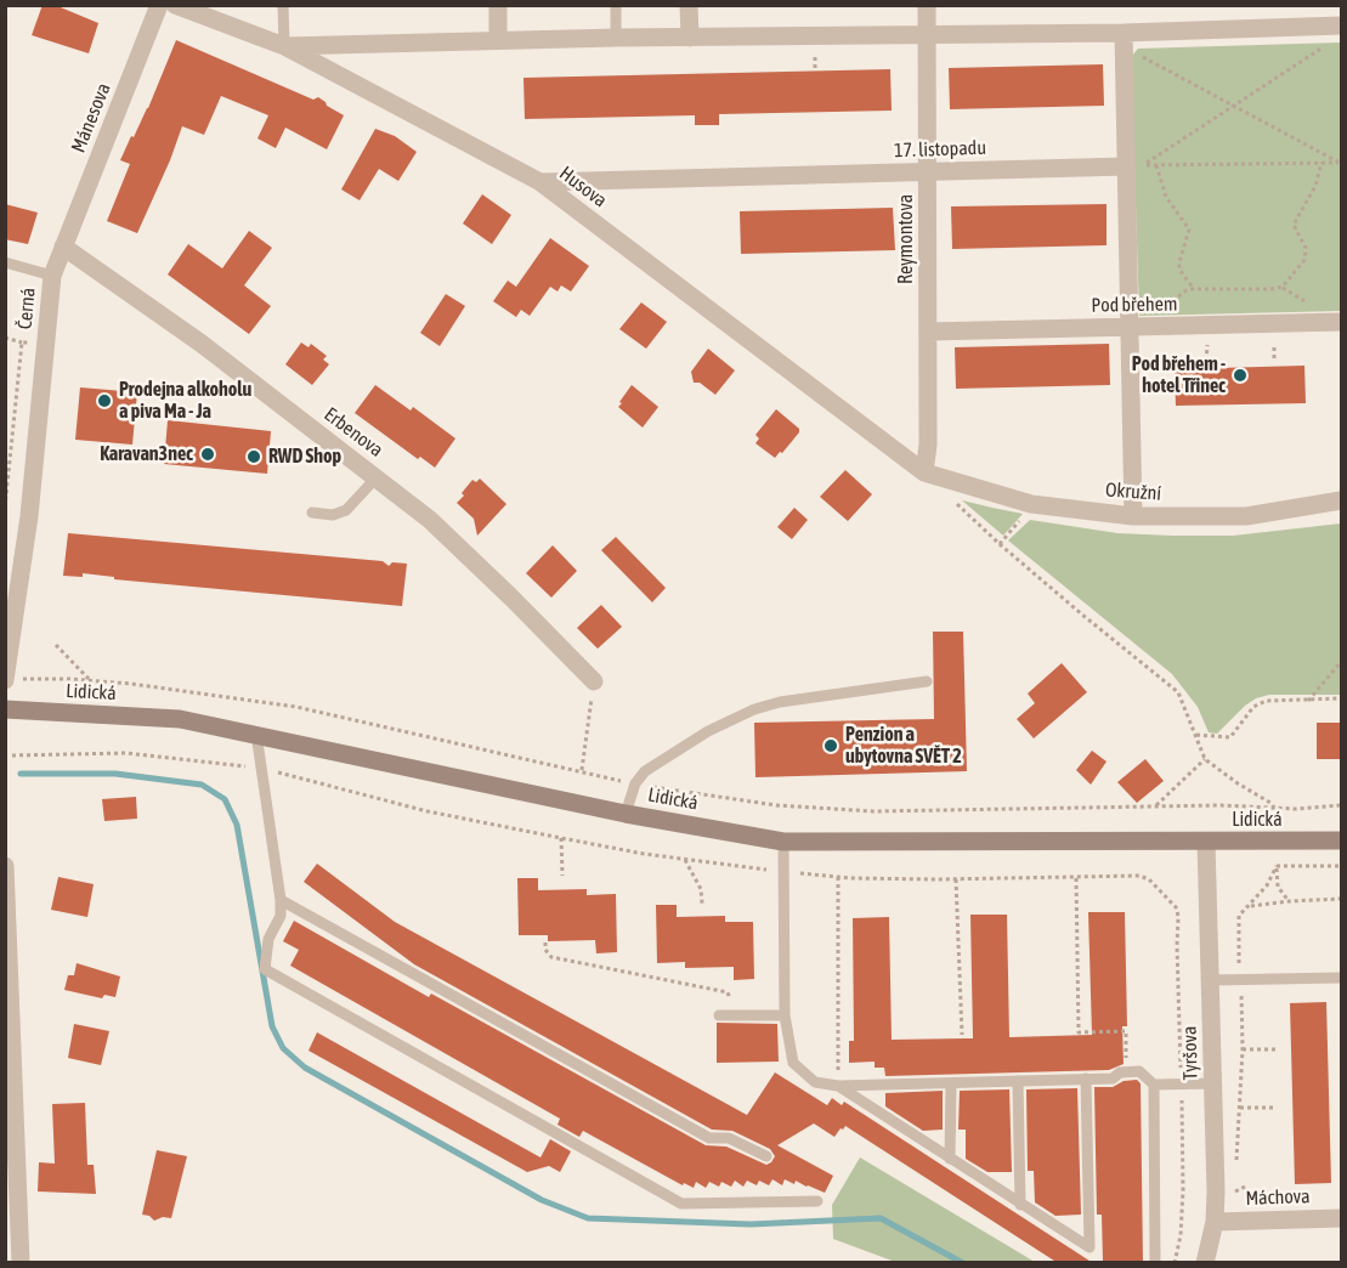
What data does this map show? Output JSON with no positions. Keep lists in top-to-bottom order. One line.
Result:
{"streets":{"street":["Mánesova","17. listopadu","Husova","Reymontova","Pod břehem","Černá","Erbenova","Okružní","Lidická","Tyršova","Máchova"]},"crossings":[["Mánesova","Černá"],["Mánesova","Erbenova"],["17. listopadu","Husova"],["17. listopadu","Reymontova"],["Husova","Reymontova"],["Husova","Okružní"],["Reymontova","Pod břehem"],["Reymontova","Okružní"],["Černá","Erbenova"],["Lidická","Tyršova"],["Tyršova","Máchova"]],"places":["Pod břehem - hotel Třinec","Prodejna alkoholu a piva Ma - Ja","Karavan3nec","RWD Shop","Penzion a ubytovna SVĚT 2"]}
